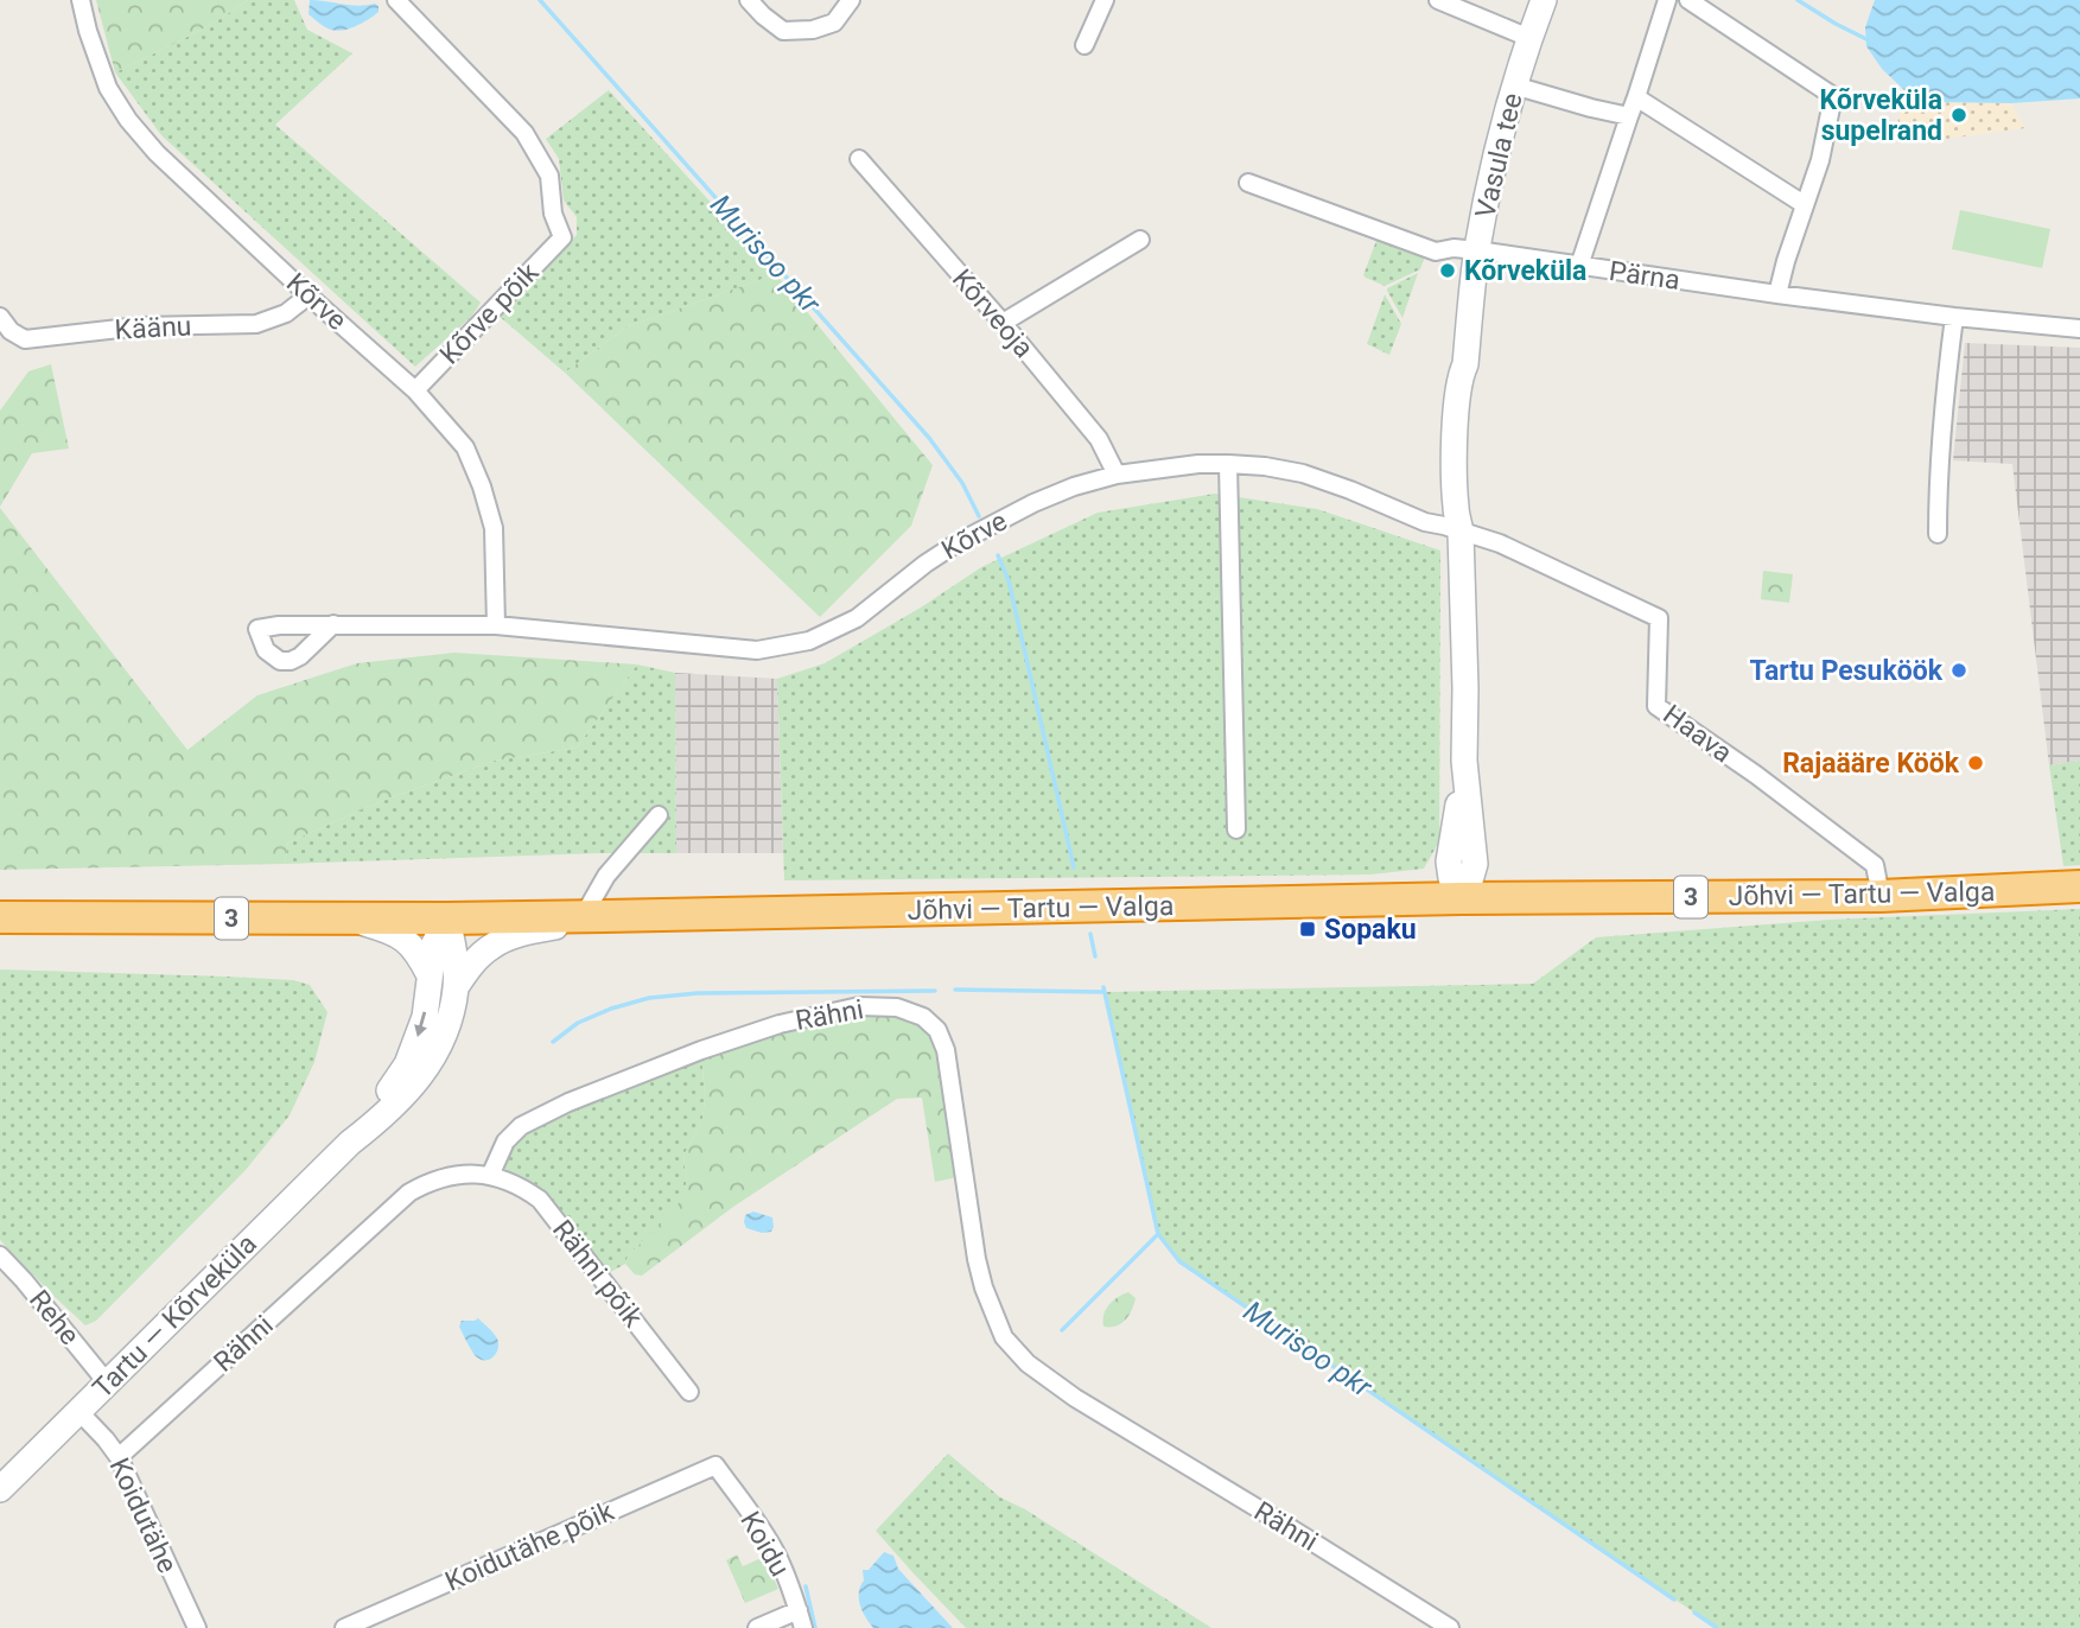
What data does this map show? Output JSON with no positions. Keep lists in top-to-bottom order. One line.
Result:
{"streets":{"highway":["Jõhvi — Tartu — Valga","3"],"main road":["Vasula tee","Tartu — Kõrveküla"],"street":["Pärna","Kõrve","Kõrve põik","Kõrveoja","Käänu","Haava","Rähni","Rähni põik","Rehe","Koidutähe","Koidu","Koidutähe põik"]},"crossings":[["Vasula tee","Pärna"],["Vasula tee","Kõrve"],["Vasula tee","Haava"],["Vasula tee","Jõhvi — Tartu — Valga"],["Kõrve","Kõrve põik"],["Kõrve","Kõrveoja"],["Kõrve","Käänu"],["Kõrve","Haava"],["Haava","Jõhvi — Tartu — Valga"],["Jõhvi — Tartu — Valga","Tartu — Kõrveküla"],["Rähni","Rähni põik"],["Rähni","Koidutähe"],["Tartu — Kõrveküla","Rehe"],["Tartu — Kõrveküla","Koidutähe"],["Koidu","Koidutähe põik"]],"water":["Murisoo pkr"],"places":{"other":["Kõrveküla supelrand","Kõrveküla","Tartu Pesuköök","Rajaääre Köök"],"transit":["Sopaku"]}}
